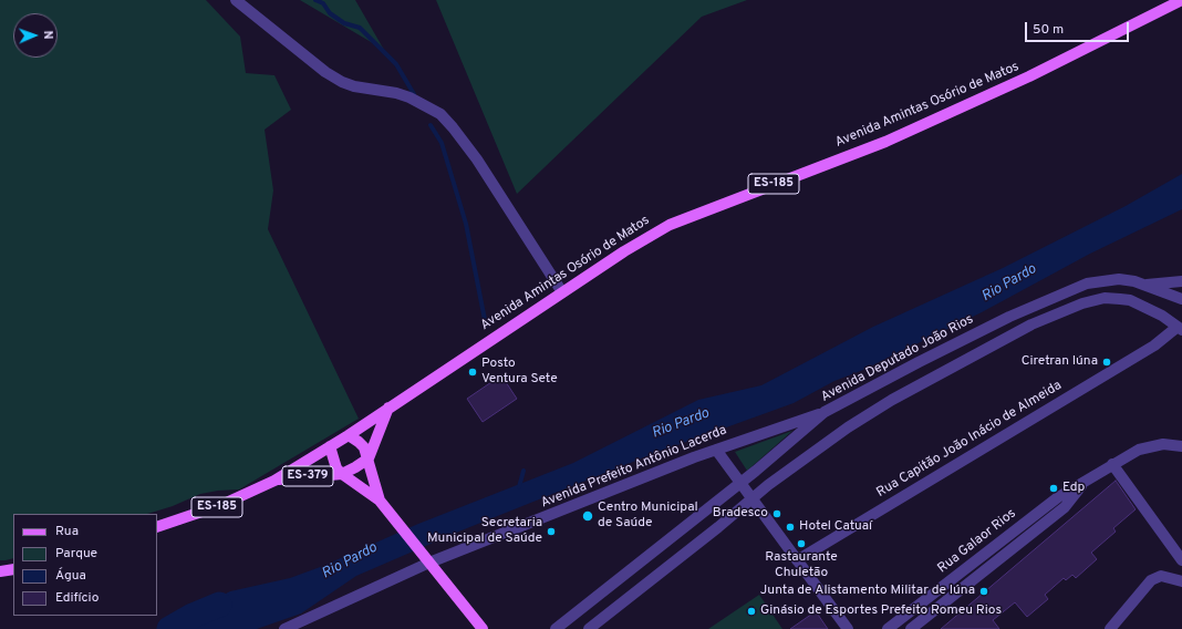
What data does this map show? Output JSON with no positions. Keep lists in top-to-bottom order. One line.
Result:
{"streets":{"main road":["Avenida Amintas Osório de Matos","ES-185","ES-379"],"street":["Avenida Deputado João Rios","Rua Capitão João Inácio de Almeida","Avenida Prefeito Antônio Lacerda","Rua Galaor Rios"]},"crossings":[["Avenida Amintas Osório de Matos","ES-185"],["ES-185","ES-379"],["Avenida Deputado João Rios","Avenida Prefeito Antônio Lacerda"],["Avenida Prefeito Antônio Lacerda","ES-379"]],"water":["Rio Pardo"],"places":["Ciretran Iúna","Posto Ventura Sete","Edp","Bradesco","Centro Municipal de Saúde","Hotel Catuaí","Secretaria Municipal de Saúde","Rastaurante Chuletão","Junta de Alistamento Militar de Iúna","Ginásio de Esportes Prefeito Romeu Rios"],"legend":["Rua","Parque","Água","Edifício"],"scale_bar":"50 m","north":"right"}
